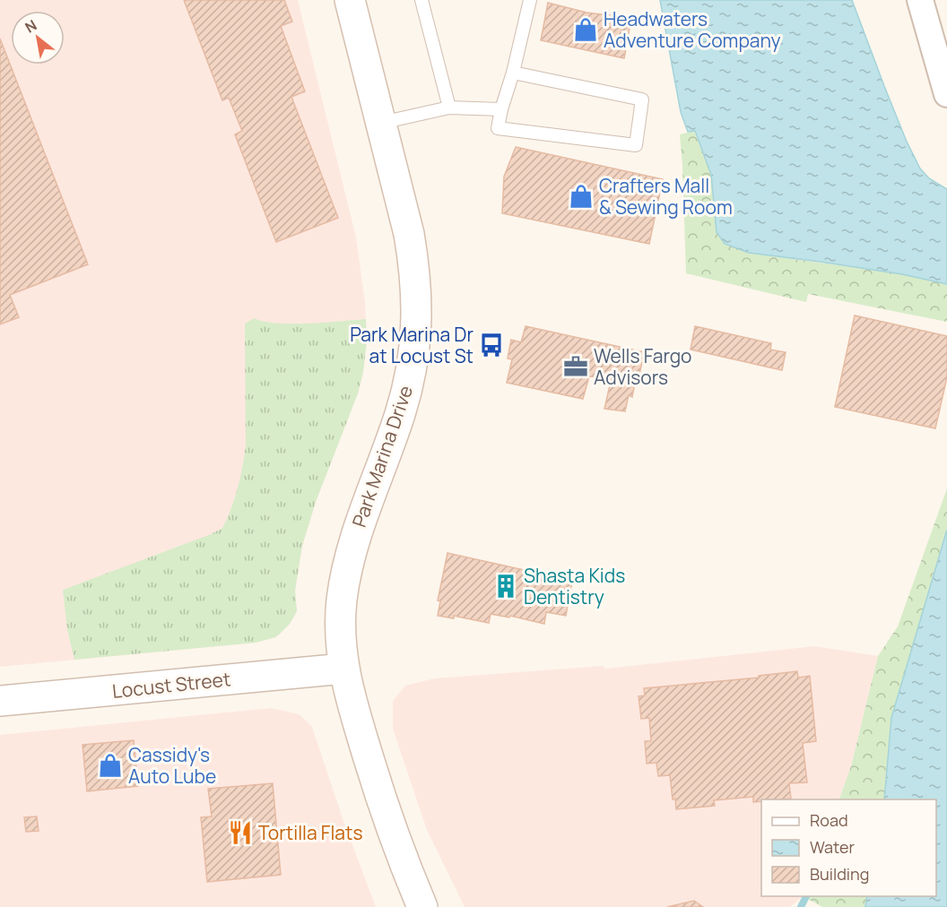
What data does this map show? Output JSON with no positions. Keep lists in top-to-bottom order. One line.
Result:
{"streets":{"main road":["Park Marina Drive","Locust Street"]},"crossings":[["Park Marina Drive","Locust Street"]],"places":{"shop":["Headwaters Adventure Company","Crafters Mall & Sewing Room","Cassidy's Auto Lube"],"bus stop":["Park Marina Dr at Locust St"],"office":["Wells Fargo Advisors"],"building":["Shasta Kids Dentistry"],"restaurant":["Tortilla Flats"]},"legend":["Road","Water","Building"],"north":"top left"}
